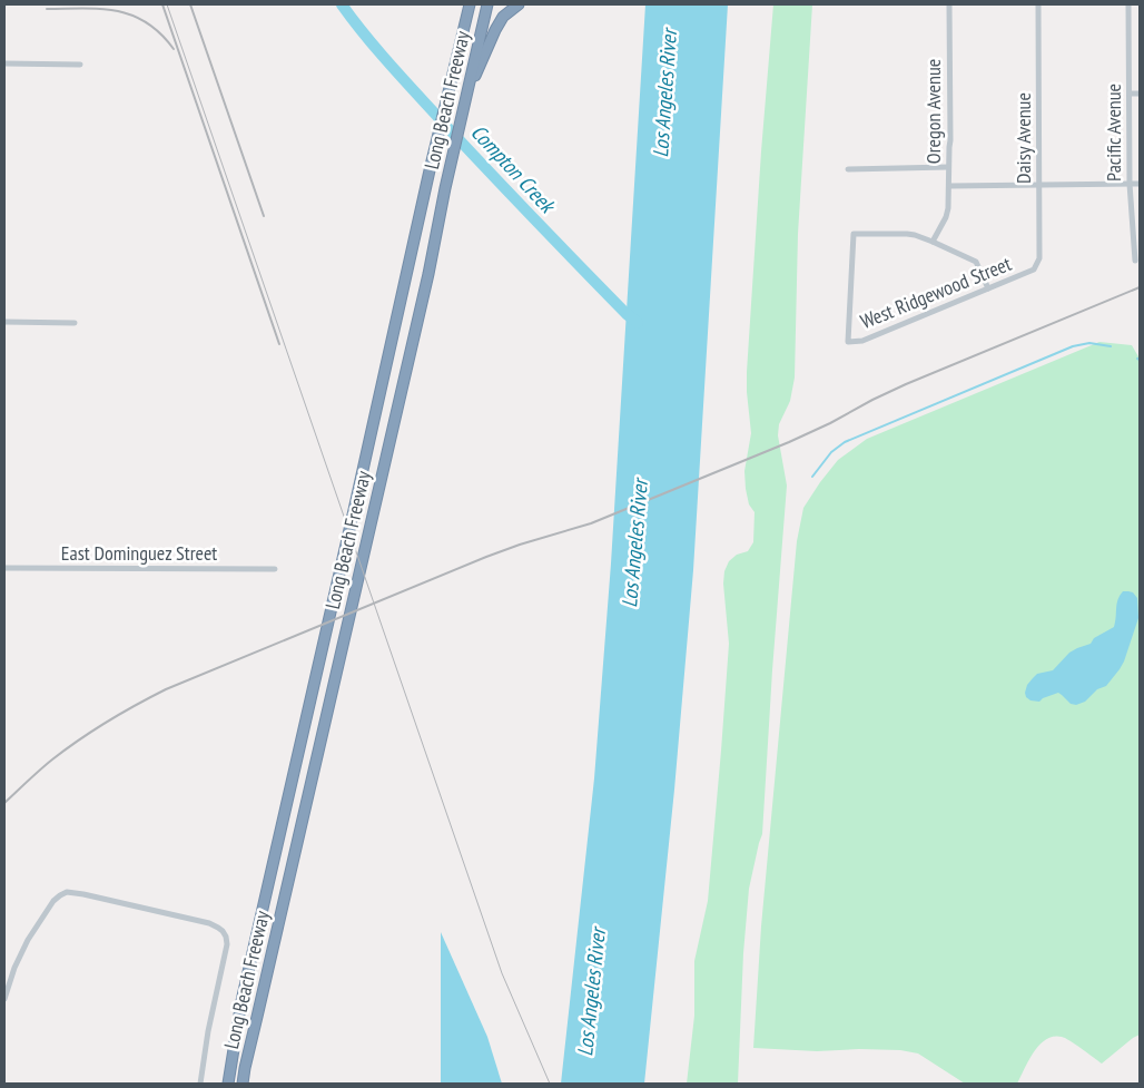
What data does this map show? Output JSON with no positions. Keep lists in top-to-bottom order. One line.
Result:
{"streets":{"highway":["Long Beach Freeway"],"street":["Oregon Avenue","Pacific Avenue","Daisy Avenue","West Ridgewood Street","East Dominguez Street"]},"crossings":[["Oregon Avenue","West Ridgewood Street"],["Daisy Avenue","West Ridgewood Street"]],"water":["Los Angeles River","Compton Creek"]}
